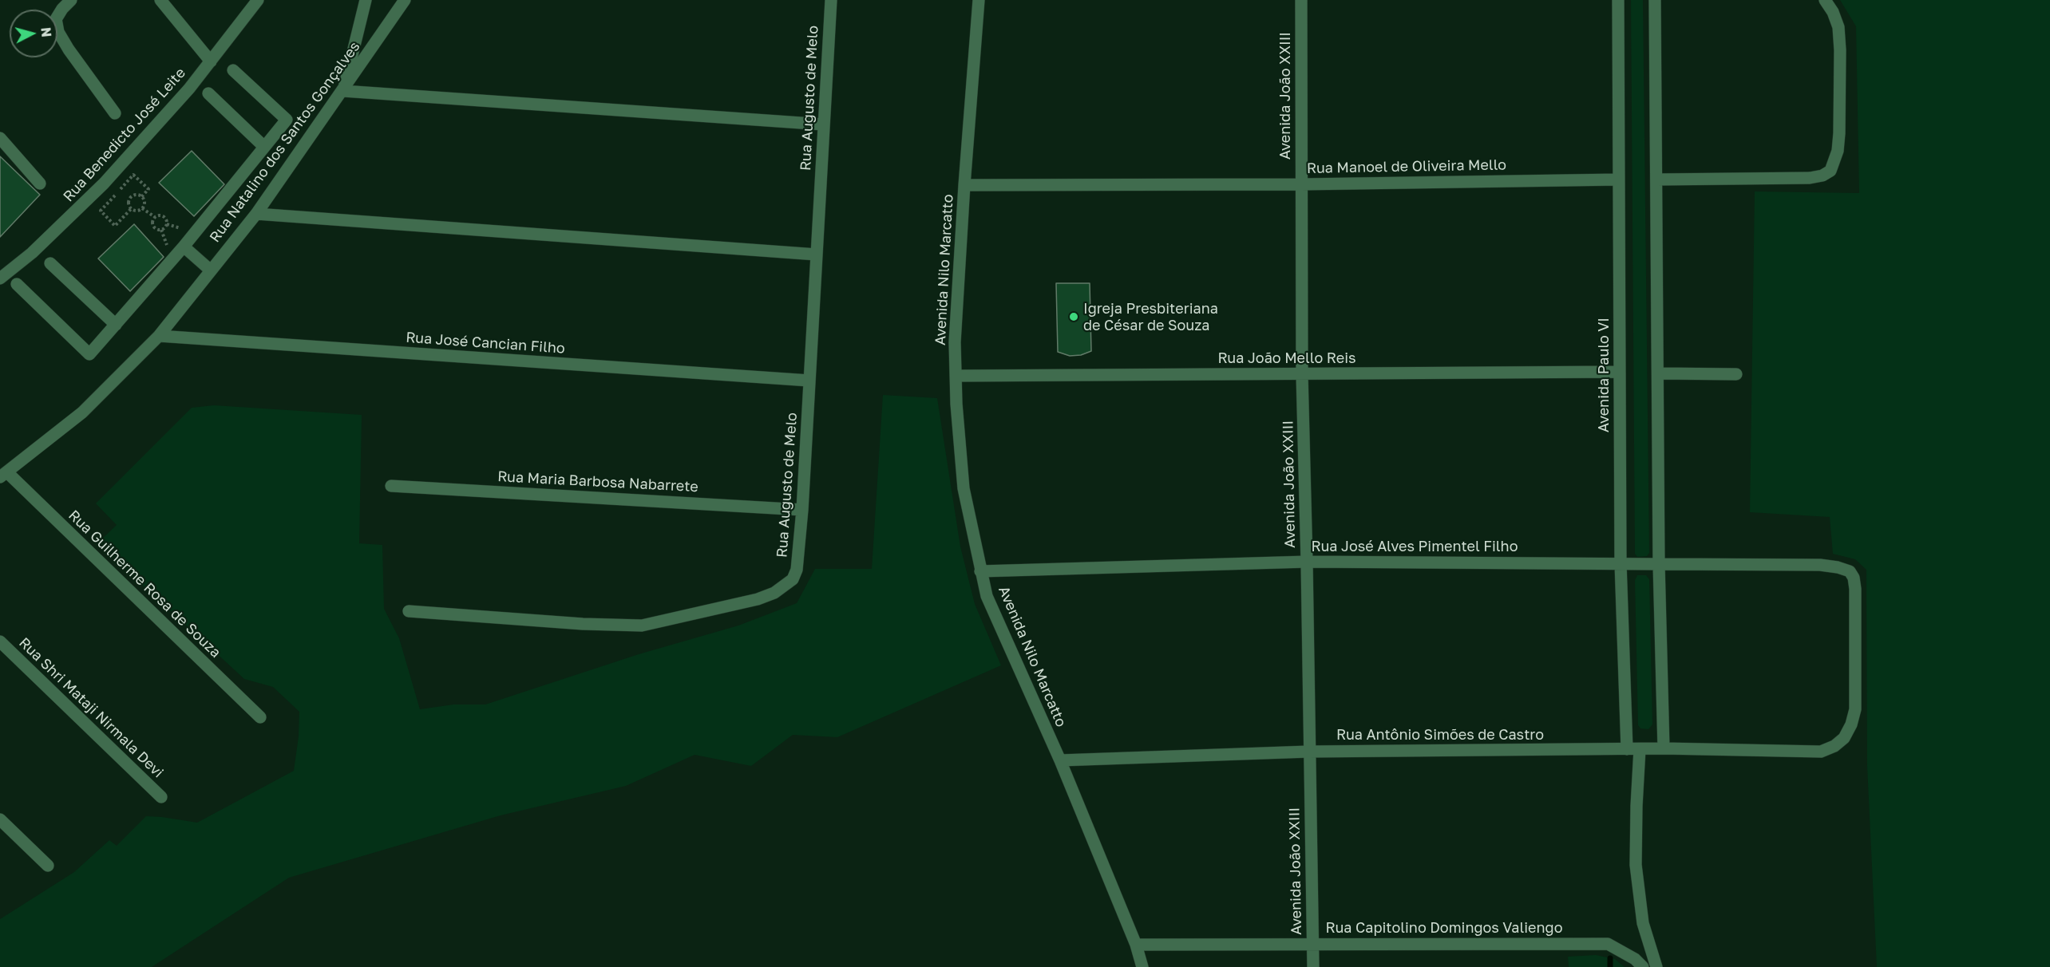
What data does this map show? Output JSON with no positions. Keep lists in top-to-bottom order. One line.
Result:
{"streets":{"street":["Avenida João XXIII","Rua Augusto de Melo","Rua Benedicto José Leite","Rua Natalino dos Santos Gonçalves","Rua Manoel de Oliveira Mello","Avenida Nilo Marcatto","Rua José Cancian Filho","Rua João Mello Reis","Avenida Paulo VI","Rua Maria Barbosa Nabarrete","Rua José Alves Pimentel Filho","Rua Guilherme Rosa de Souza","Rua Shri Mataji Nirmala Devi","Rua Antônio Simões de Castro","Rua Capitolino Domingos Valiengo"]},"crossings":[["Avenida João XXIII","Rua Manoel de Oliveira Mello"],["Avenida João XXIII","Rua João Mello Reis"],["Avenida João XXIII","Rua José Alves Pimentel Filho"],["Avenida João XXIII","Rua Antônio Simões de Castro"],["Avenida João XXIII","Rua Capitolino Domingos Valiengo"],["Rua Augusto de Melo","Rua José Cancian Filho"],["Rua Augusto de Melo","Rua Maria Barbosa Nabarrete"],["Rua Natalino dos Santos Gonçalves","Rua José Cancian Filho"],["Rua Natalino dos Santos Gonçalves","Rua Guilherme Rosa de Souza"],["Rua Manoel de Oliveira Mello","Avenida Nilo Marcatto"],["Rua Manoel de Oliveira Mello","Avenida Paulo VI"],["Avenida Nilo Marcatto","Rua João Mello Reis"],["Avenida Nilo Marcatto","Rua José Alves Pimentel Filho"],["Avenida Nilo Marcatto","Rua Antônio Simões de Castro"],["Avenida Nilo Marcatto","Rua Capitolino Domingos Valiengo"],["Rua João Mello Reis","Avenida Paulo VI"],["Avenida Paulo VI","Rua José Alves Pimentel Filho"],["Avenida Paulo VI","Rua Antônio Simões de Castro"],["Rua José Alves Pimentel Filho","Rua Antônio Simões de Castro"]],"places":["Igreja Presbiteriana de César de Souza"],"north":"right"}
